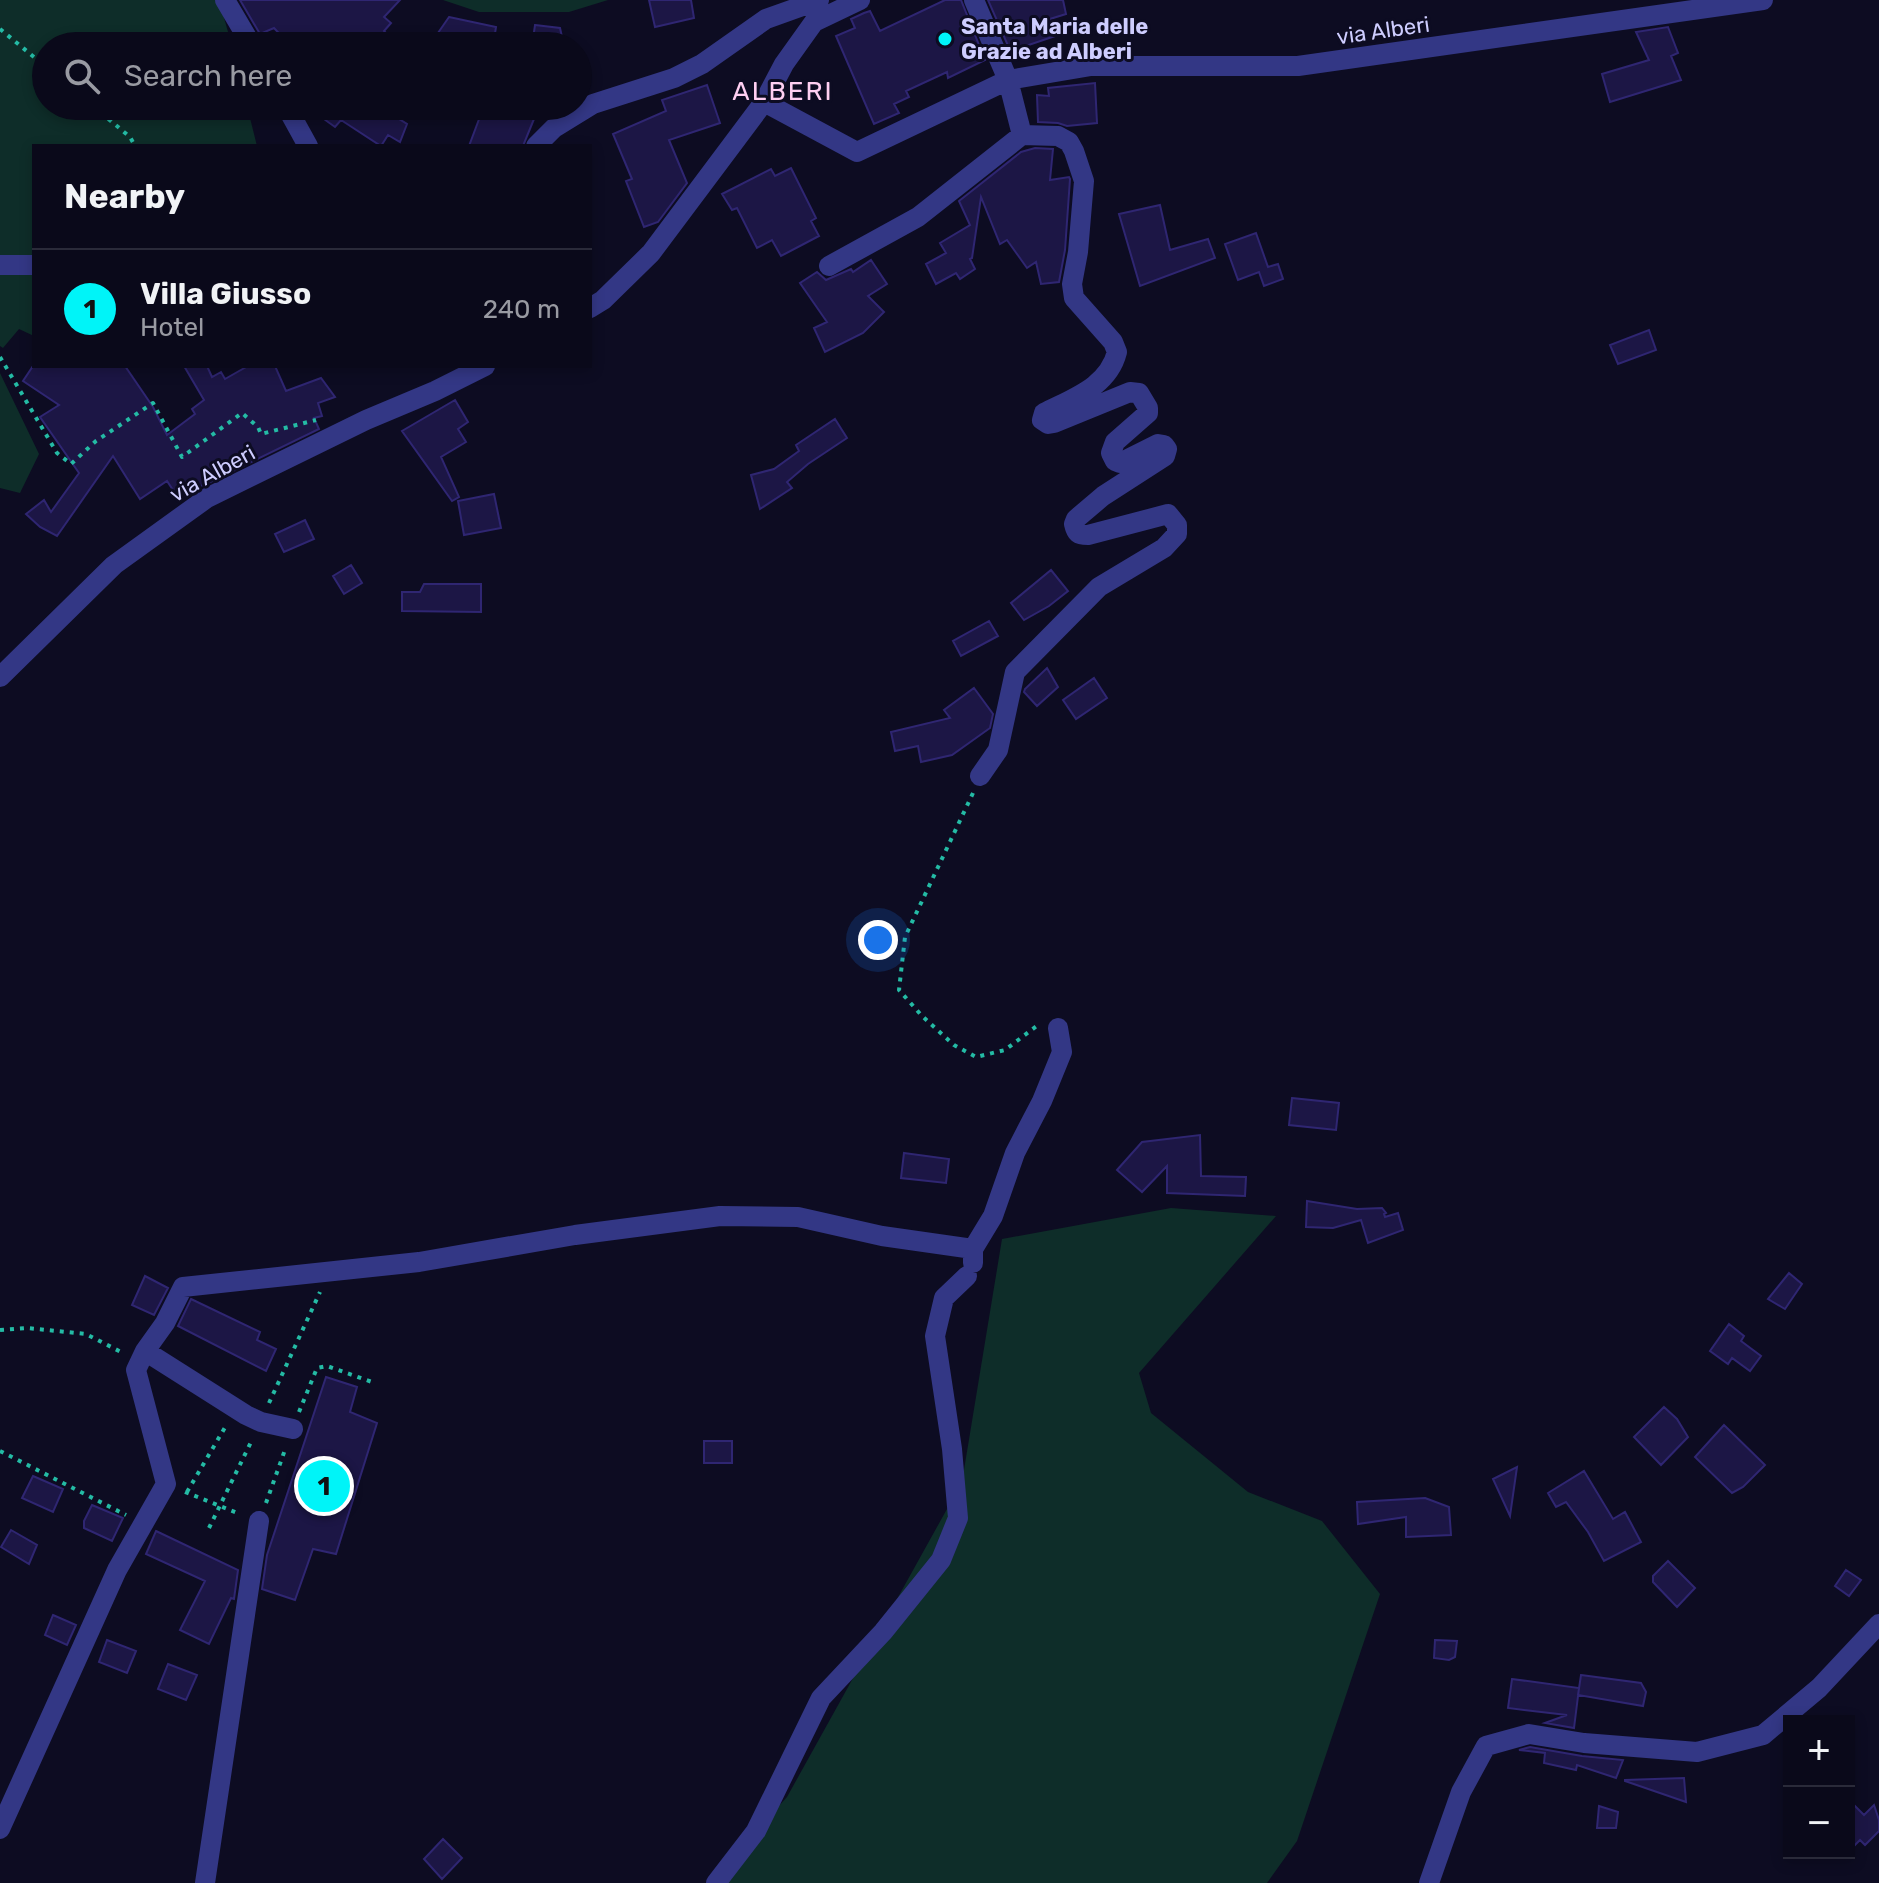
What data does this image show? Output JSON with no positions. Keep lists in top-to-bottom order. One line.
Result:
{"streets":{"street":["via Alberi"]},"districts":["ALBERI"],"places":["Santa Maria delle Grazie ad Alberi"],"page":{"search":"Search here","heading":"Nearby","list":[{"mark":"1","name":"Villa Giusso","note":"Hotel","value":"240 m"}],"pins":"1","map_buttons":["+","−"]}}
